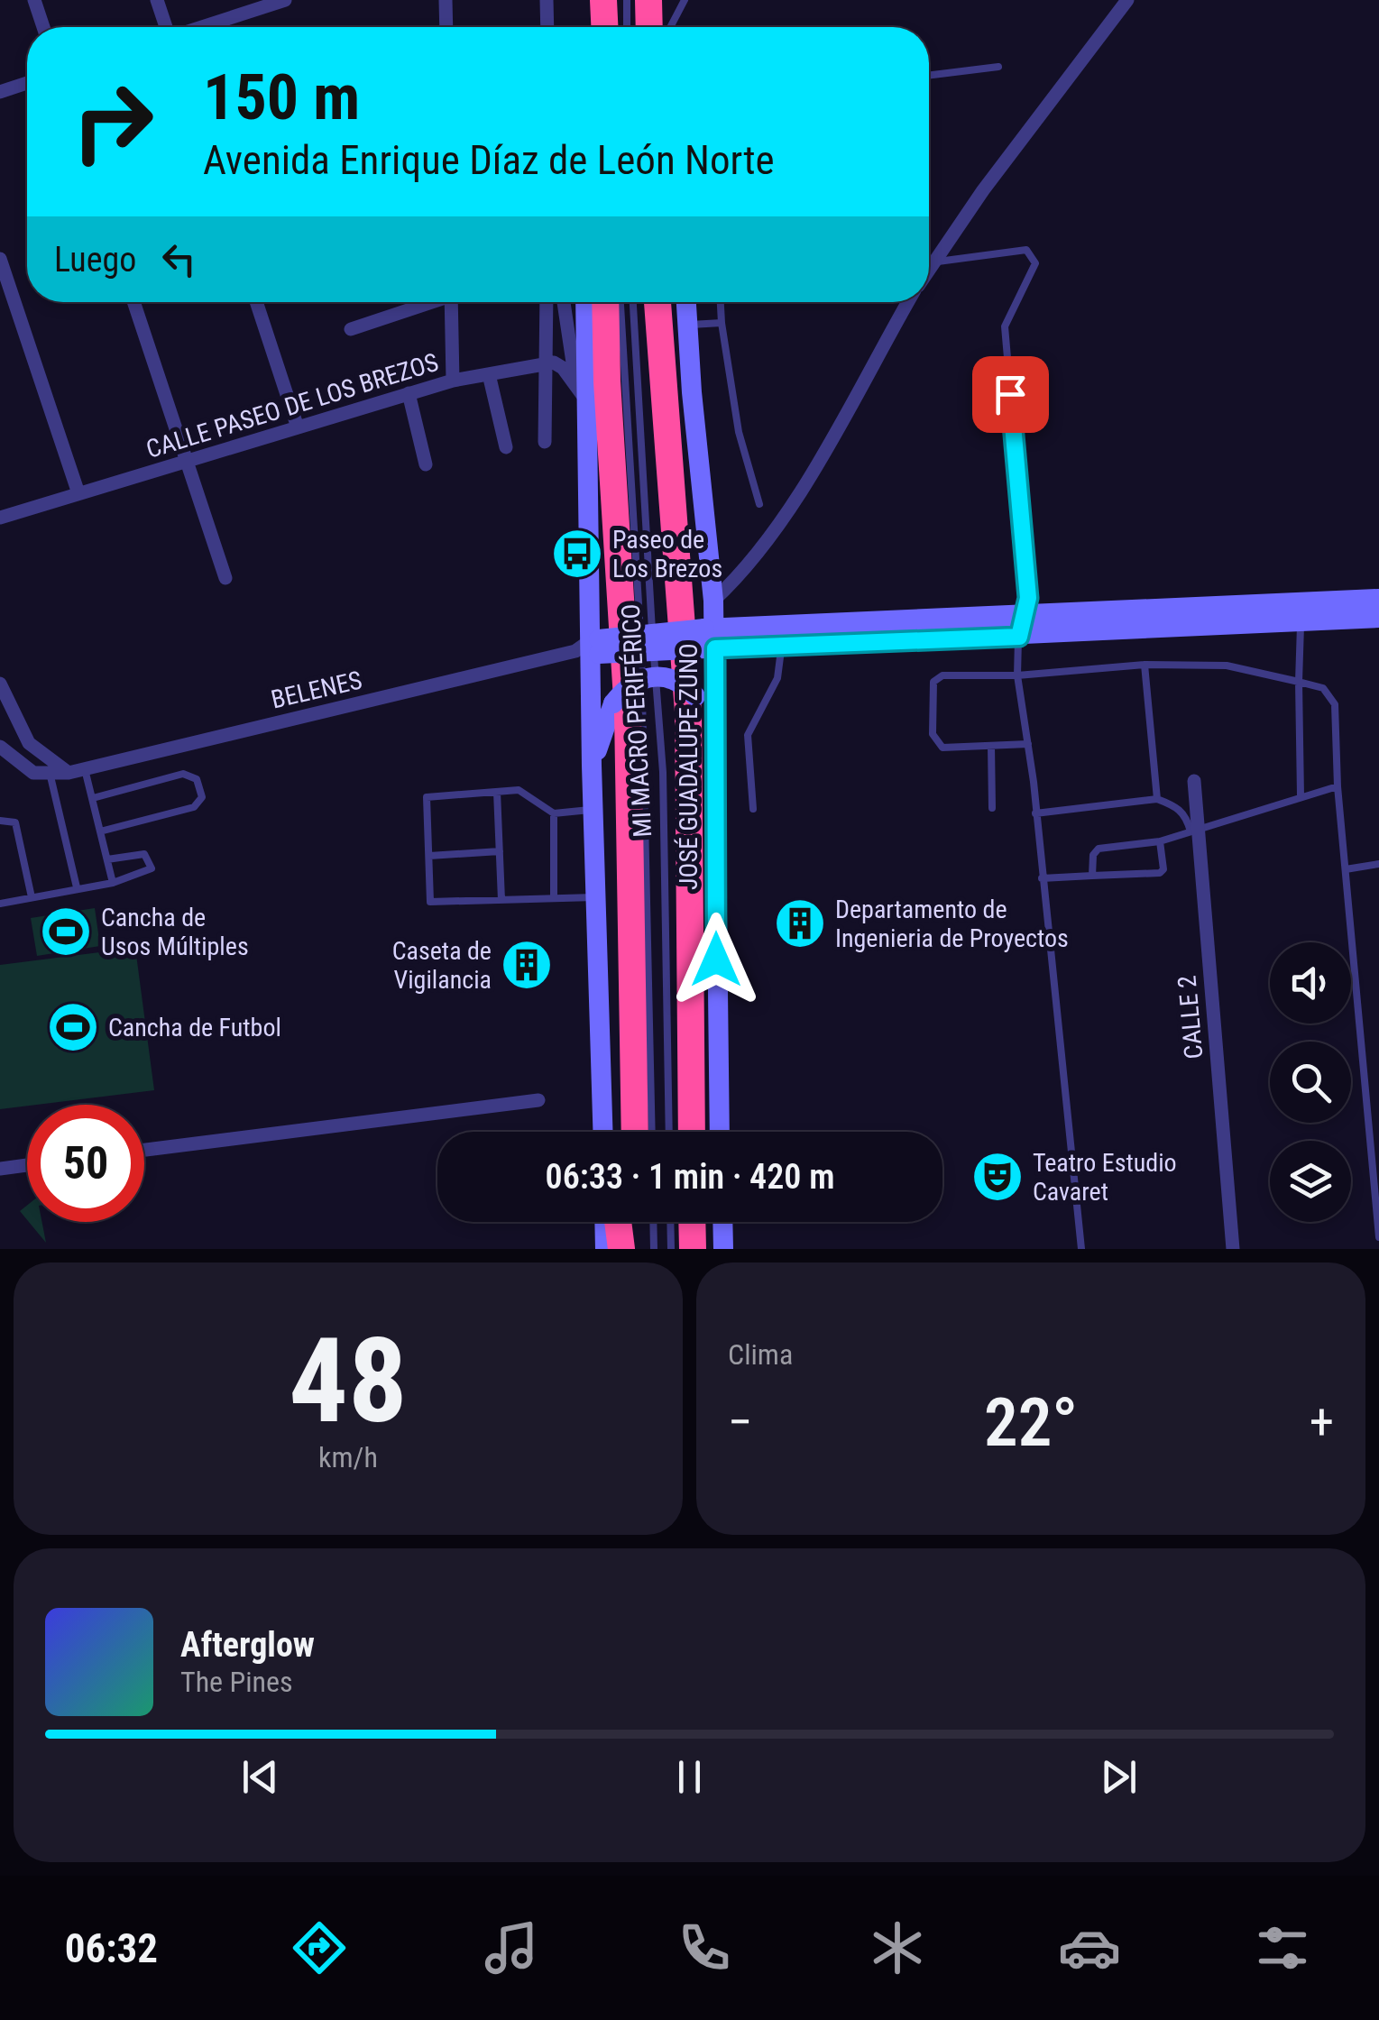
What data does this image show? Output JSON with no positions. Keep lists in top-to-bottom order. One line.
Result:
{"streets":{"main road":["JOSÉ GUADALUPE ZUNO"],"street":["CALLE PASEO DE LOS BREZOS","BELENES","CALLE 2"],"lane":["MI MACRO PERIFÉRICO"]},"places":{"bus stop":["Paseo de Los Brezos"],"building":["Departamento de Ingenieria de Proyectos","Caseta de Vigilancia"],"sports":["Cancha de Usos Múltiples","Cancha de Futbol"],"theatre":["Teatro Estudio Cavaret"]},"page":{"turn":["150 m","Avenida Enrique Díaz de León Norte"],"then":"Luego","limit":"50","trip":"06:33 · 1 min · 420 m","tile":[["48","km/h"],"Clima"],"heat":["−","22°","+"],"song":["Afterglow","The Pines"],"tabs":"06:32"}}
